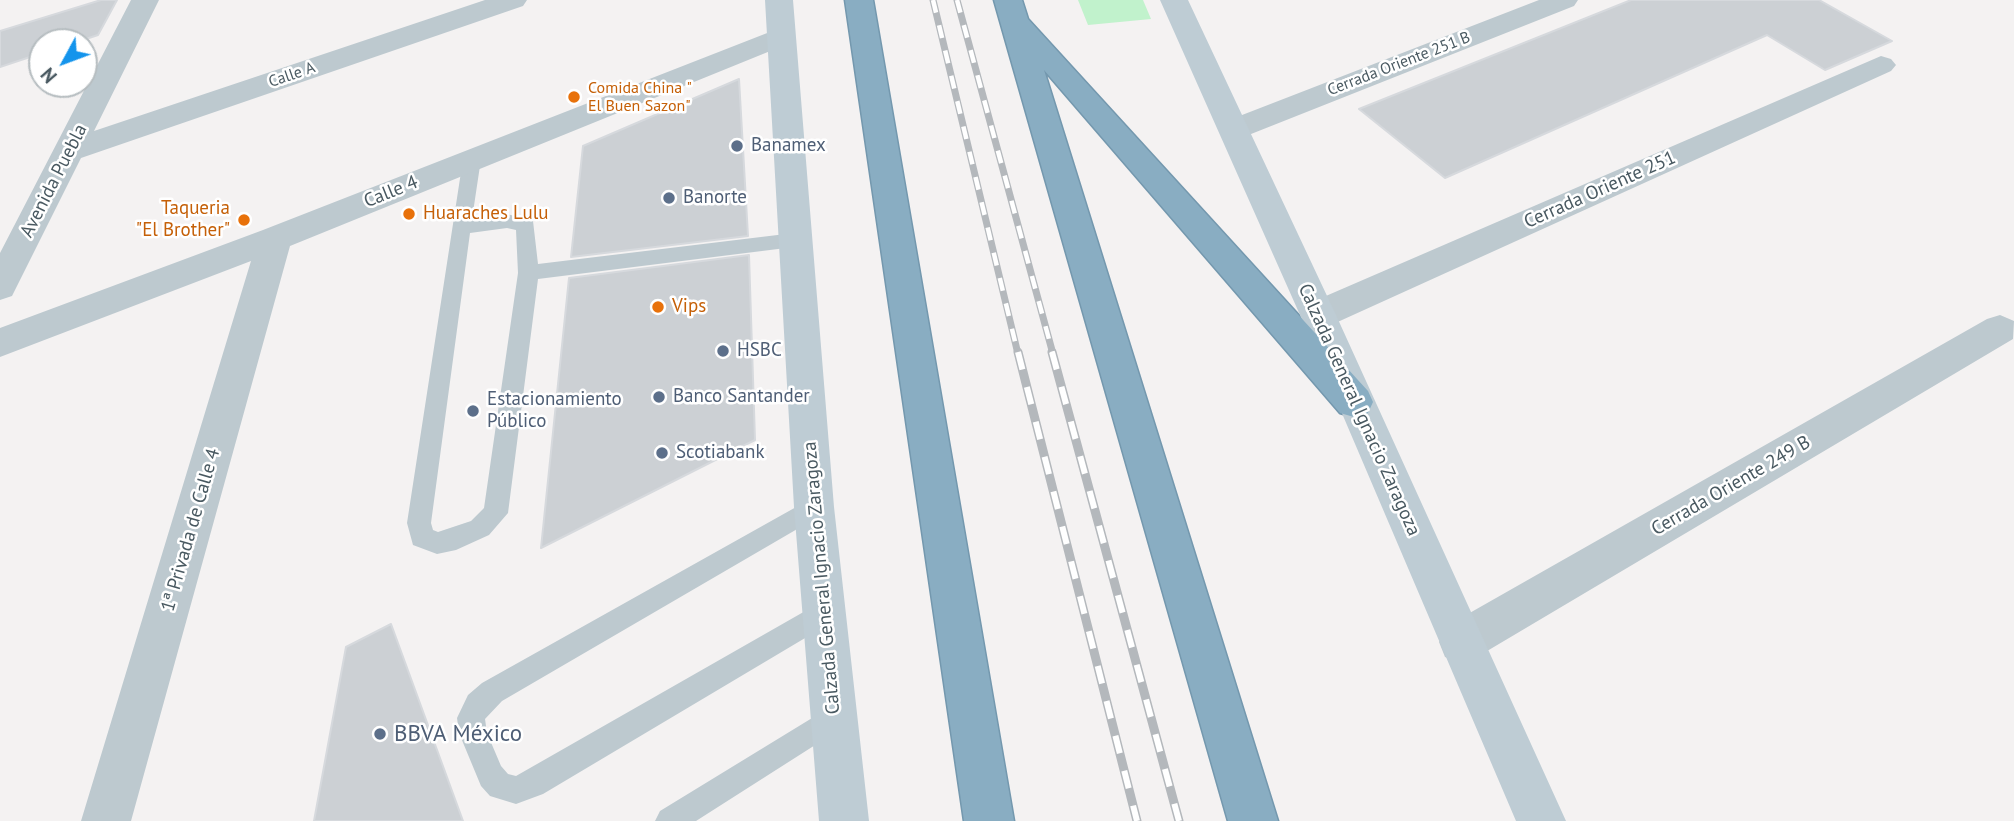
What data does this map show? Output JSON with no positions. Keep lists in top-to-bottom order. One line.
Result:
{"streets":{"main road":["Calzada General Ignacio Zaragoza"],"street":["Cerrada Oriente 251 B","Calle A","Avenida Puebla","Cerrada Oriente 251","Calle 4","Cerrada Oriente 249 B","1ª Privada de Calle 4"]},"crossings":[["Cerrada Oriente 251 B","Calzada General Ignacio Zaragoza"],["Calle A","Avenida Puebla"],["Cerrada Oriente 251","Calzada General Ignacio Zaragoza"],["Calle 4","Calzada General Ignacio Zaragoza"],["Calle 4","1ª Privada de Calle 4"],["Calzada General Ignacio Zaragoza","Cerrada Oriente 249 B"]],"places":["Comida China \" El Buen Sazon\"","Banamex","Banorte","Huaraches Lulu","Taqueria \"El Brother\"","Vips","HSBC","Banco Santander","Estacionamiento Público","Scotiabank","BBVA México"],"north":"bottom left"}
